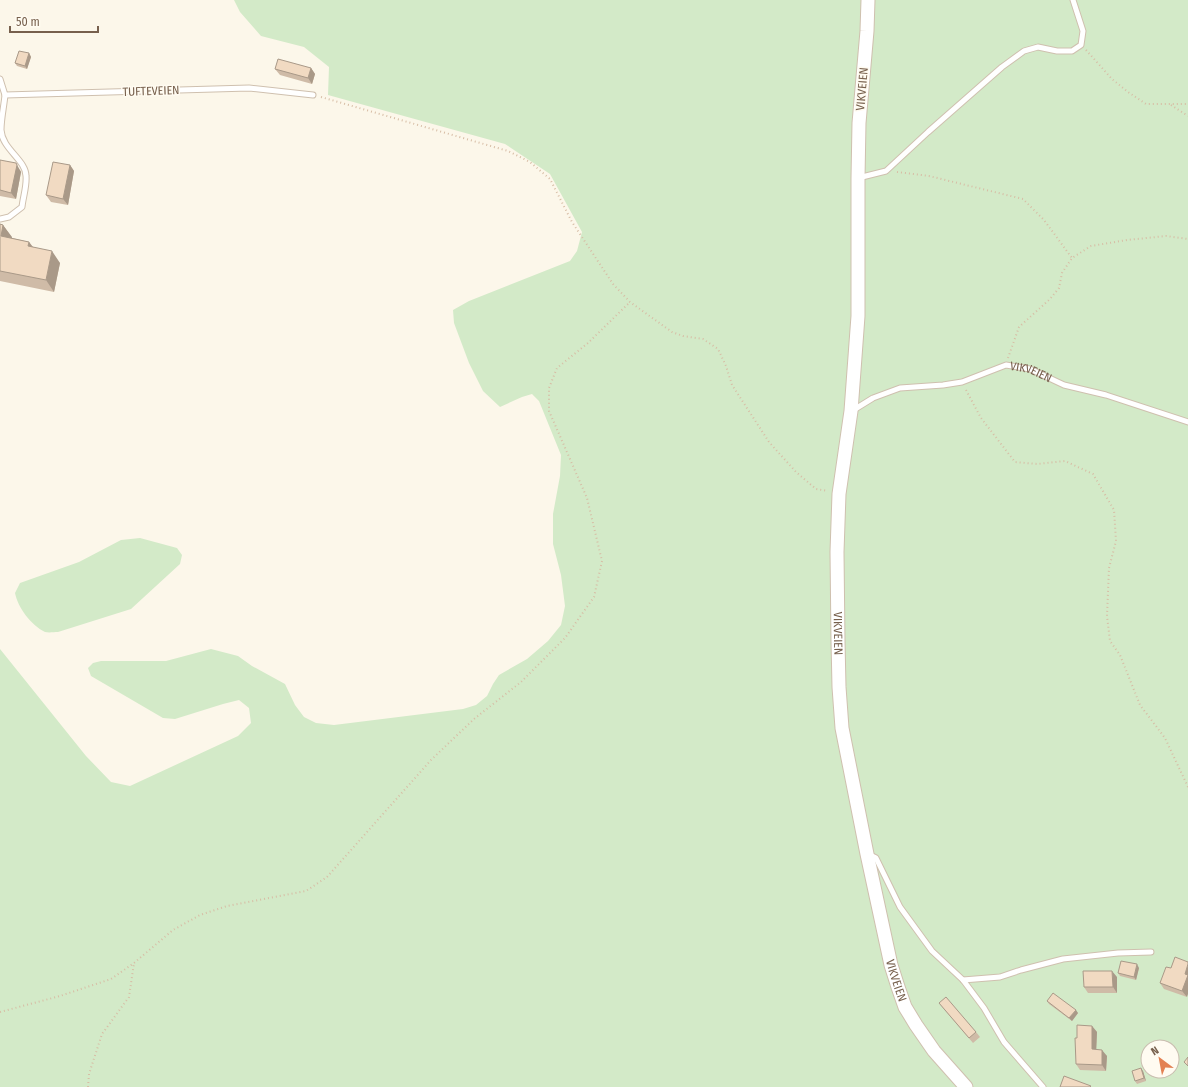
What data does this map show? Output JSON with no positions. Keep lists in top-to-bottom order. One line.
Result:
{"streets":{"street":["VIKVEIEN"],"lane":["TUFTEVEIEN"]},"scale_bar":"50 m","north":"top left"}
